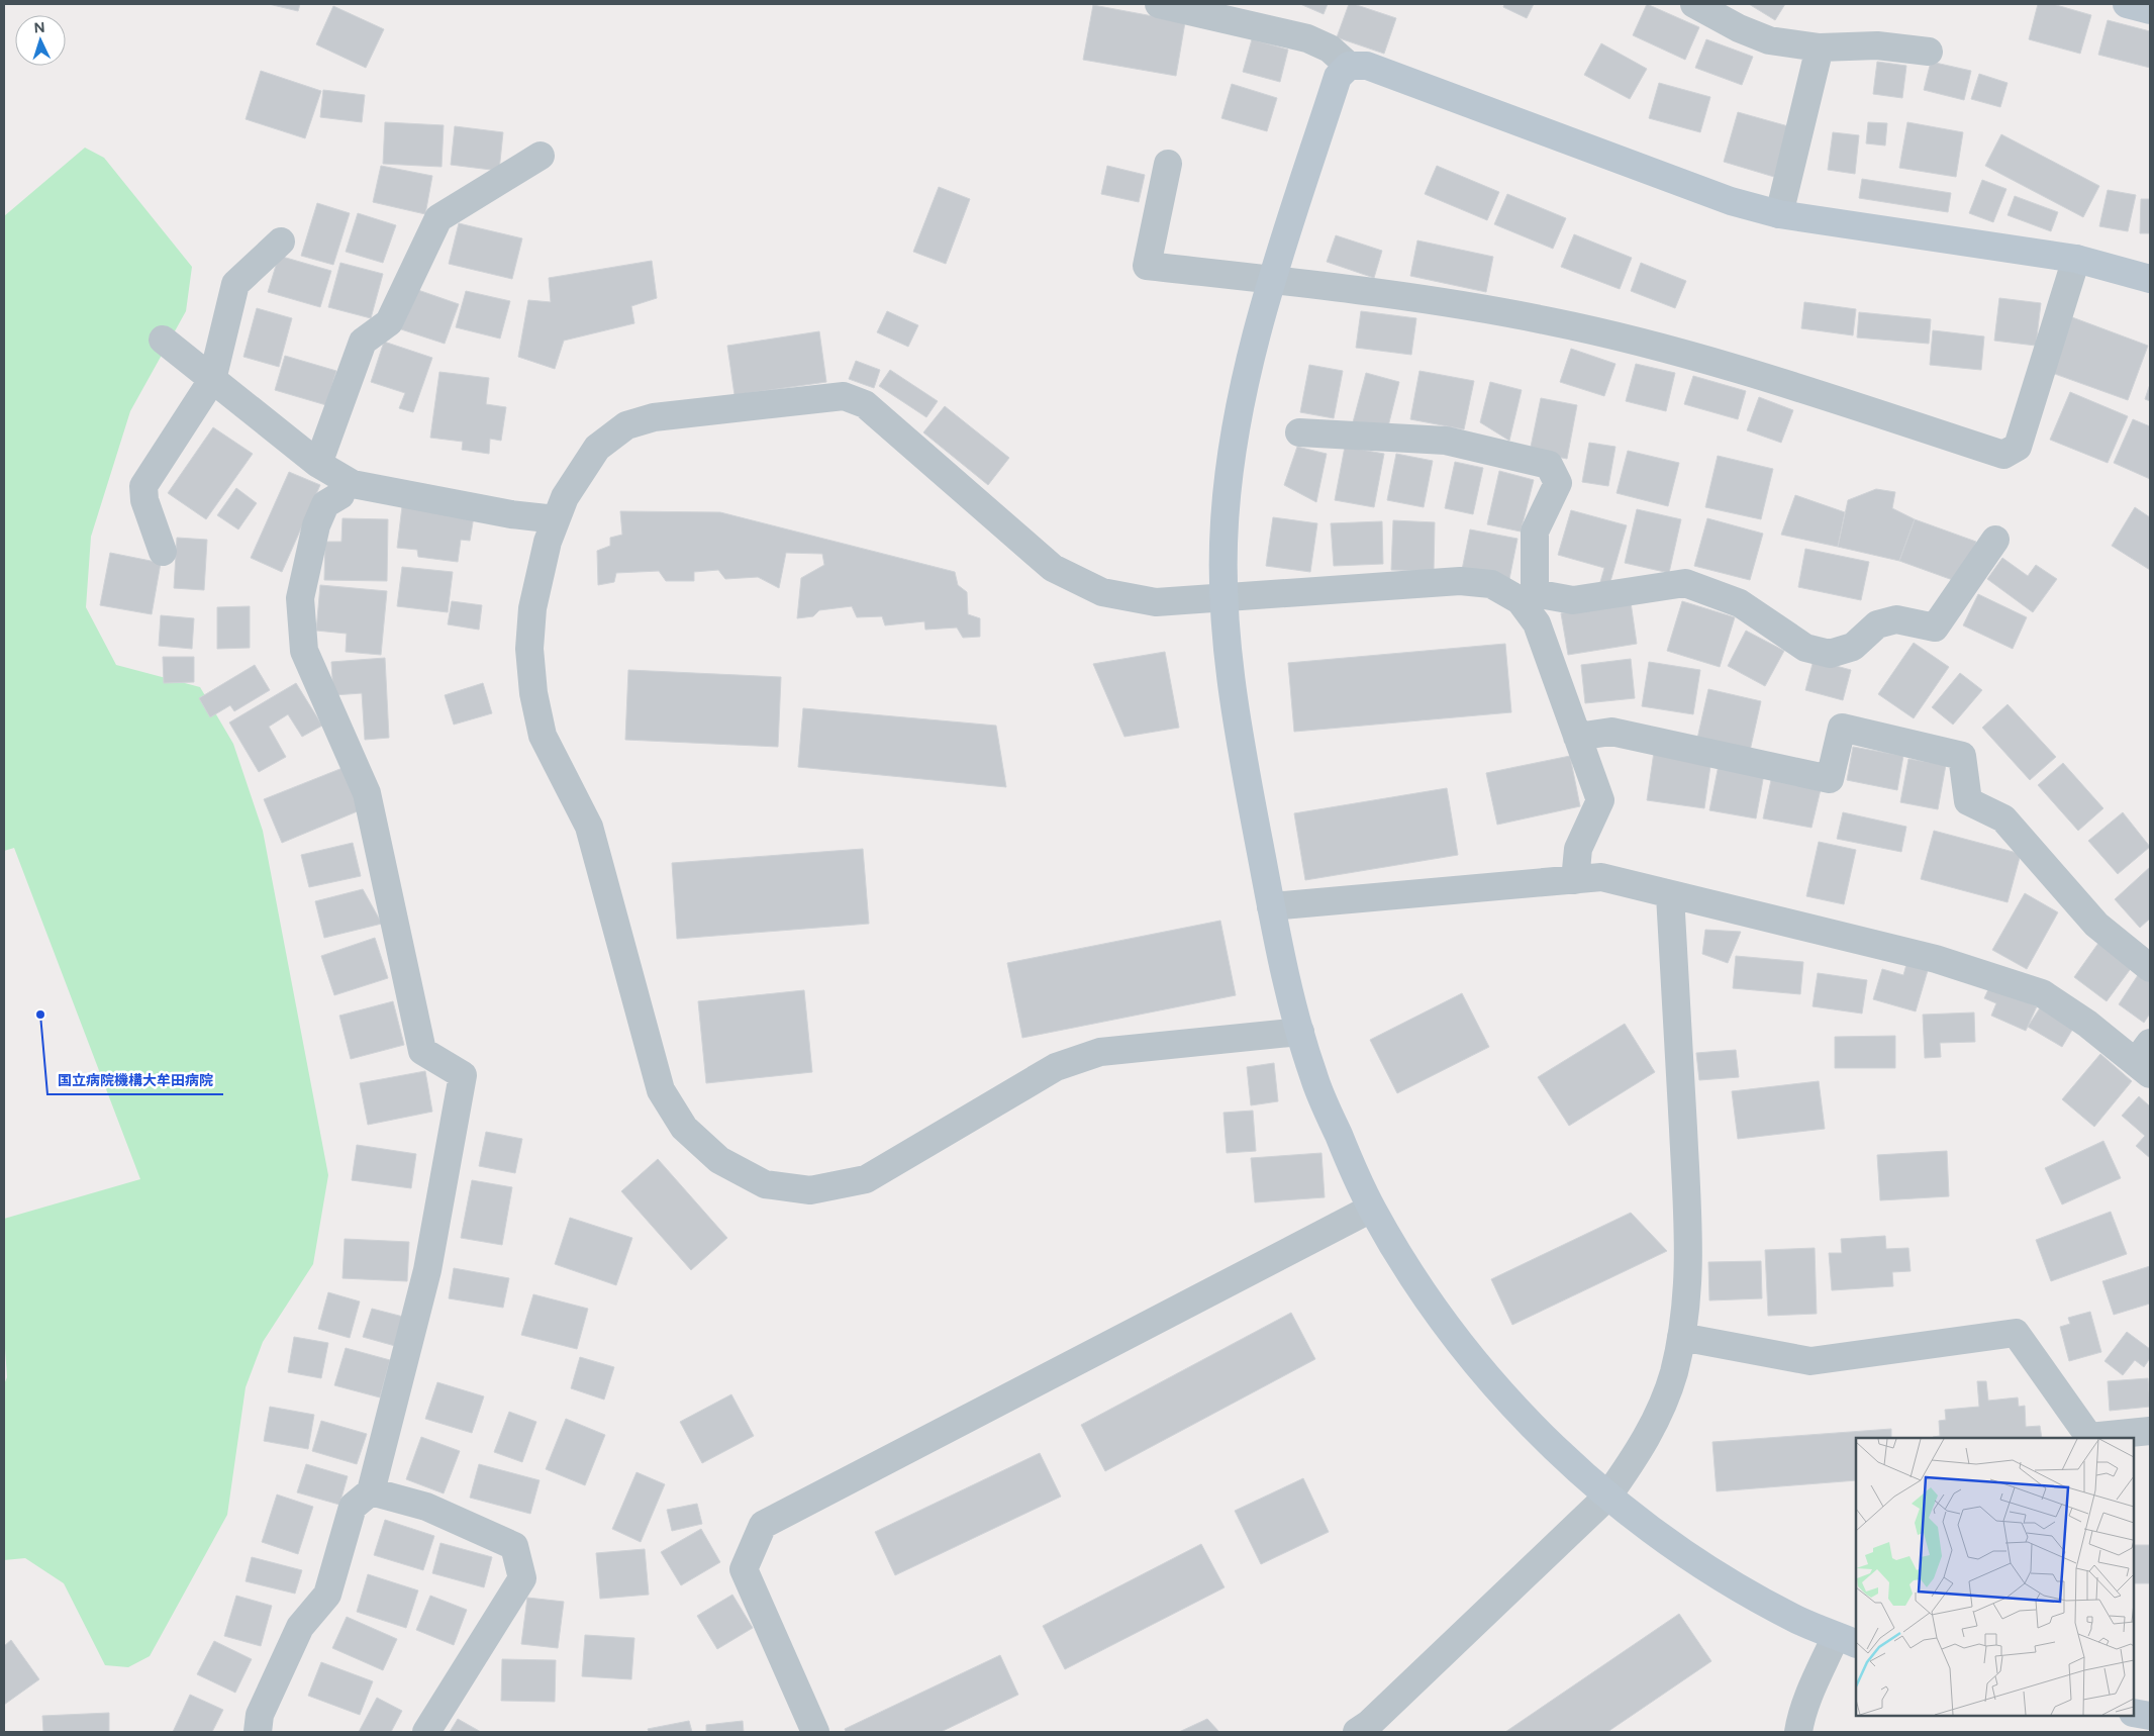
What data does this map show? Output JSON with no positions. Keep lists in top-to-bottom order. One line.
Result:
{"places":["国立病院機構大牟田病院"],"north":"top"}
